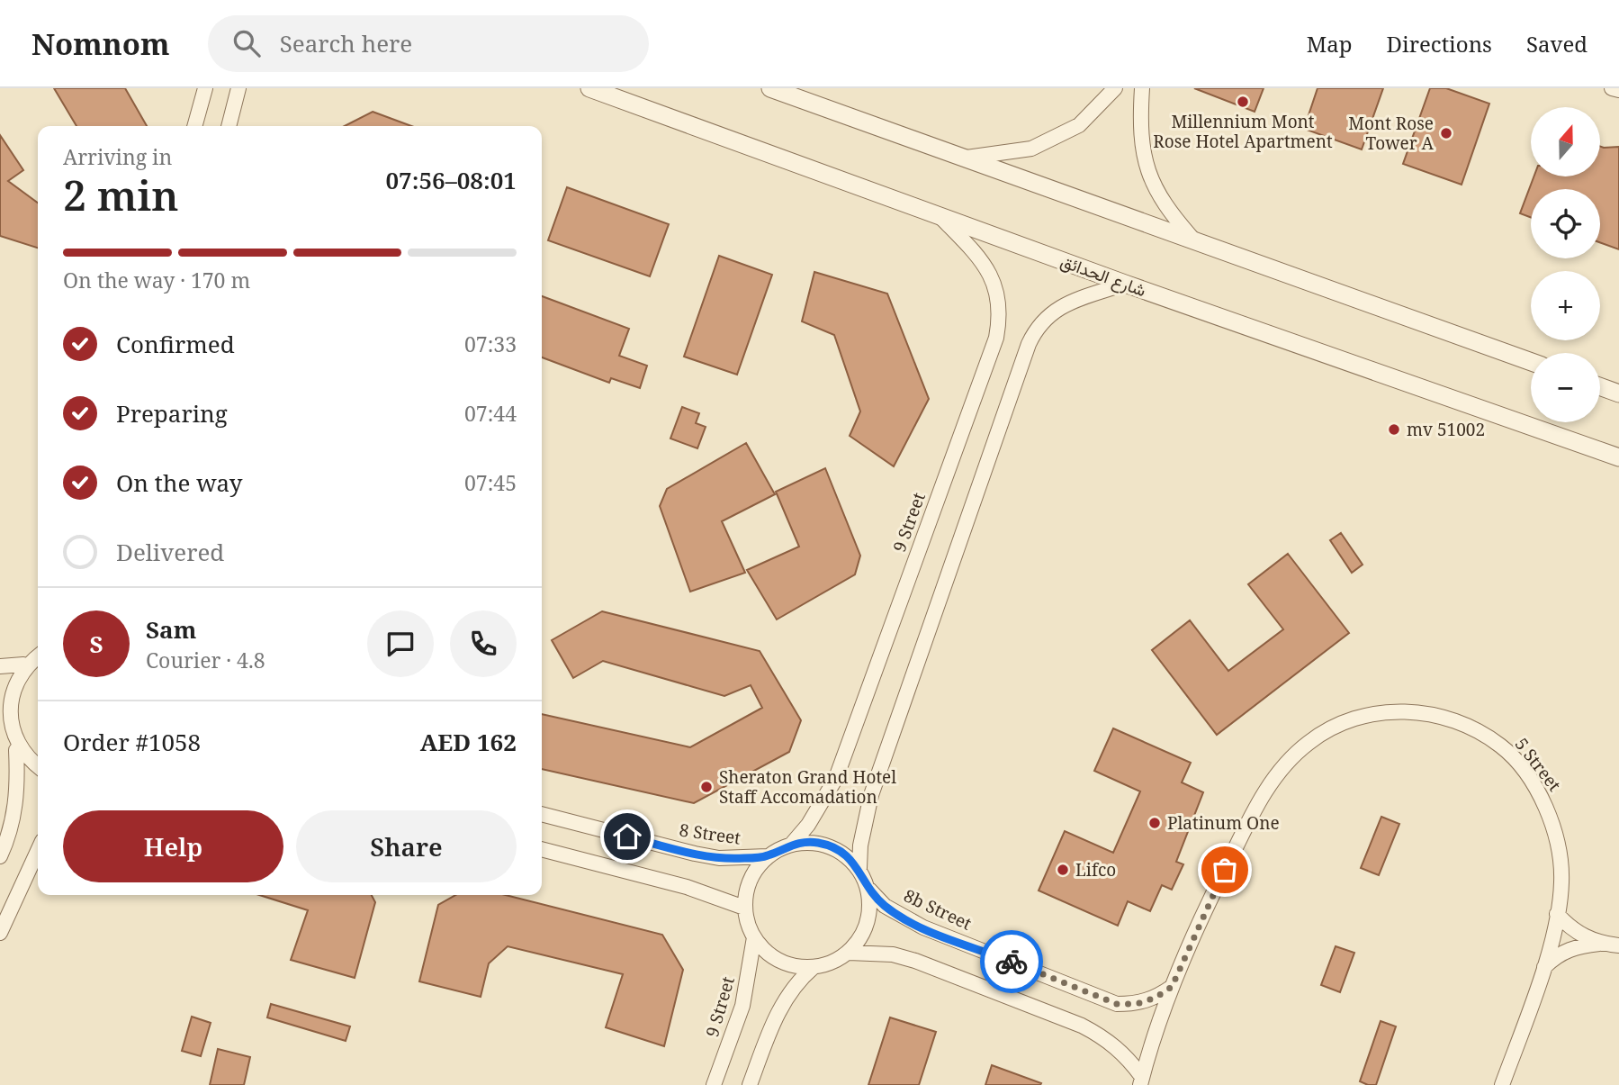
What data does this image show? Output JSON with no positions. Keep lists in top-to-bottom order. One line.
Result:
{"streets":{"street":["شارع الحدائق","9 Street","5 Street","8 Street","8b Street"]},"crossings":[["شارع الحدائق","9 Street"],["9 Street","8 Street"],["9 Street","8b Street"],["5 Street","8b Street"],["8 Street","8b Street"]],"places":["Millennium Mont Rose Hotel Apartment","Mont Rose Tower A","mv 51002","Sheraton Grand Hotel Staff Accomadation","Platinum One","Lifco"],"north":"top","page":{"header":"Nomnom","search":"Search here","nav":["Map","Directions","Saved"],"map_buttons":["+","−"],"heading":["2 min","Arriving in","07:56–08:01"],"panel":["Sam","Courier · 4.8","Order #1058","AED 162"],"bar":"On the way · 170 m","list":[["Confirmed","07:33"],["Preparing","07:44"],["On the way","07:45"],"Delivered"],"round":"S","buttons":["Help","Share"]}}
